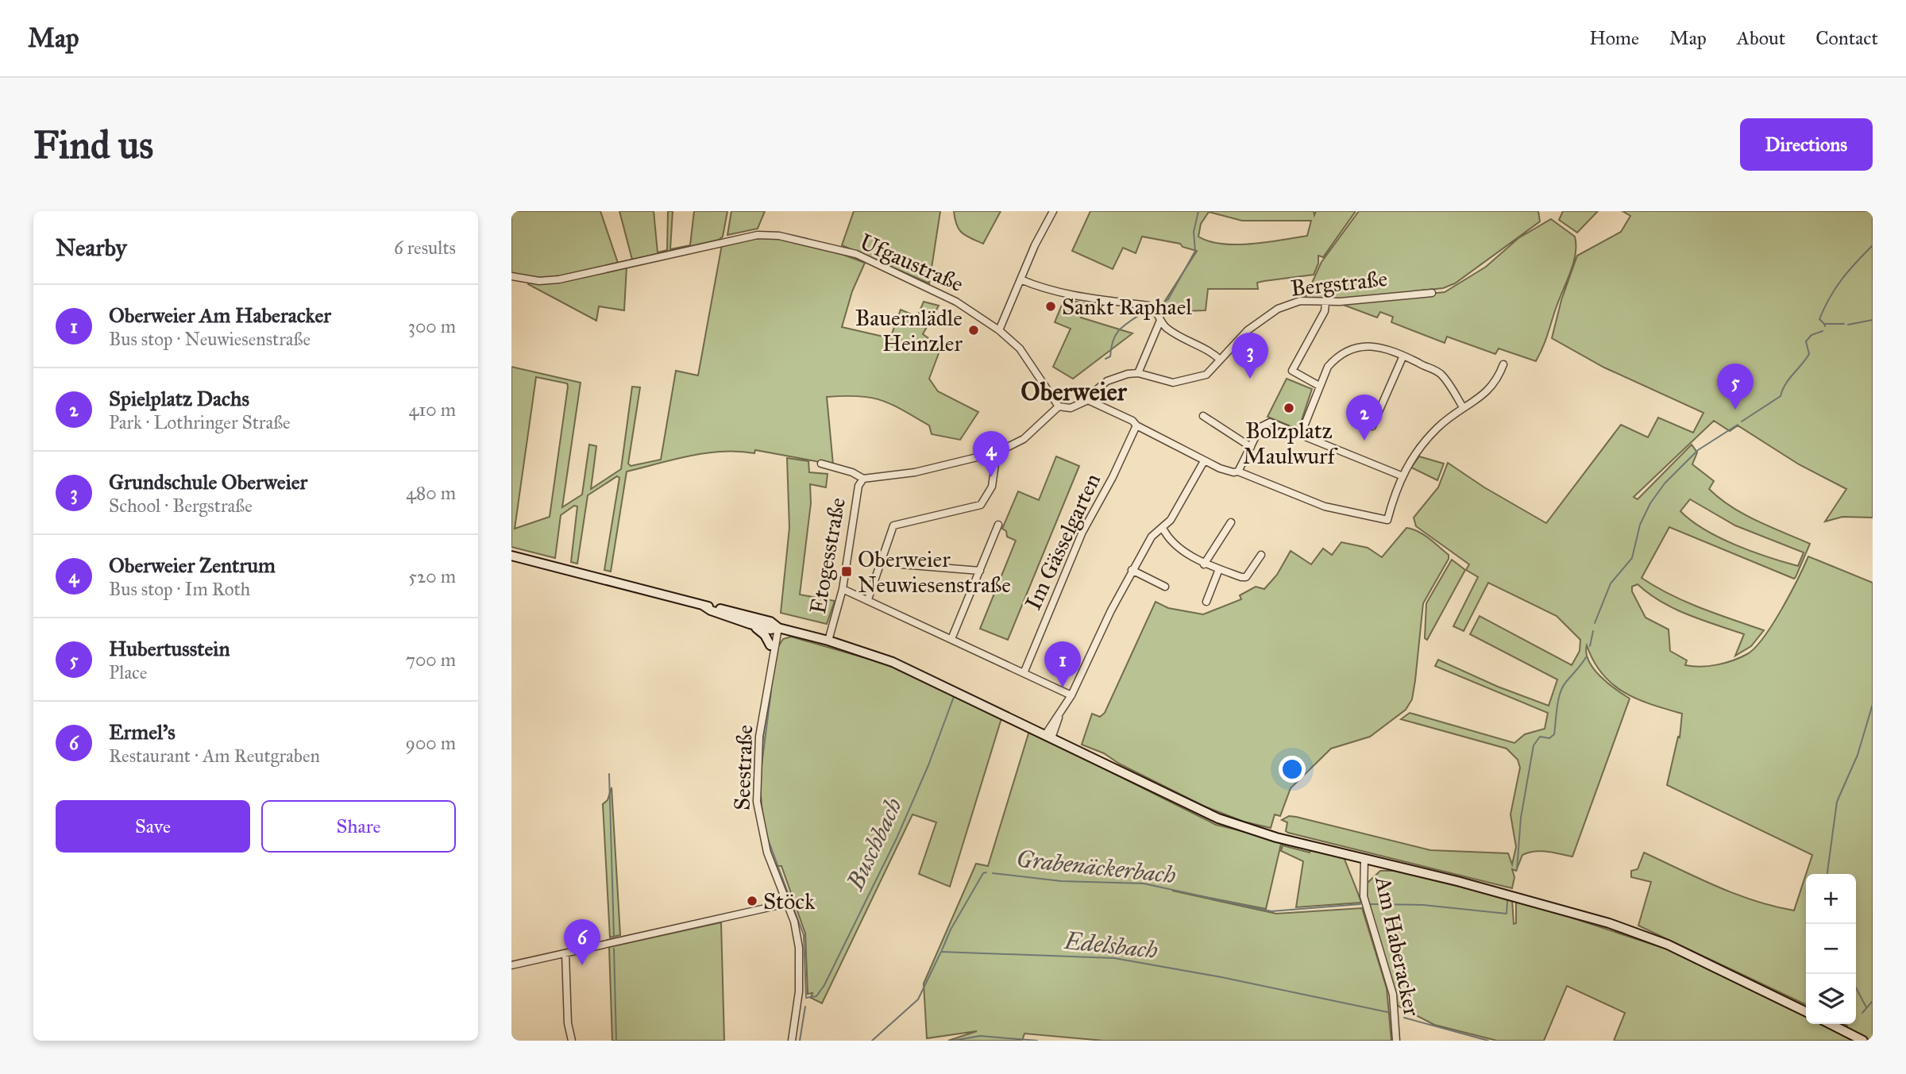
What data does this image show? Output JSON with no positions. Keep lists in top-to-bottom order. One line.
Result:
{"streets":{"street":["Ufgaustraße","Bergstraße","Im Gässelgarten","Etogesstraße","Seestraße","Am Haberacker"]},"crossings":[["Ufgaustraße","Etogesstraße"]],"districts":["Oberweier"],"water":["Buschbach","Grabenäckerbach","Edelsbach"],"places":{"other":["Sankt Raphael","Bauernlädle Heinzler","Bolzplatz Maulwurf","Stöck"],"transit":["Oberweier Neuwiesenstraße"]},"page":{"header":"Map","nav":["Home","Map","About","Contact"],"buttons":["Directions",["Save","Share"]],"title":"Find us","heading":["Nearby","6 results"],"list":[{"mark":"1","name":"Oberweier Am Haberacker","note":"Bus stop · Neuwiesenstraße","value":"300 m"},{"mark":"2","name":"Spielplatz Dachs","note":"Park · Lothringer Straße","value":"410 m"},{"mark":"3","name":"Grundschule Oberweier","note":"School · Bergstraße","value":"480 m"},{"mark":"4","name":"Oberweier Zentrum","note":"Bus stop · Im Roth","value":"520 m"},{"mark":"5","name":"Hubertusstein","note":"Place","value":"700 m"},{"mark":"6","name":"Ermel's","note":"Restaurant · Am Reutgraben","value":"900 m"}],"pins":["3","5","2","4","1","6"],"map_buttons":["+","−"]}}
